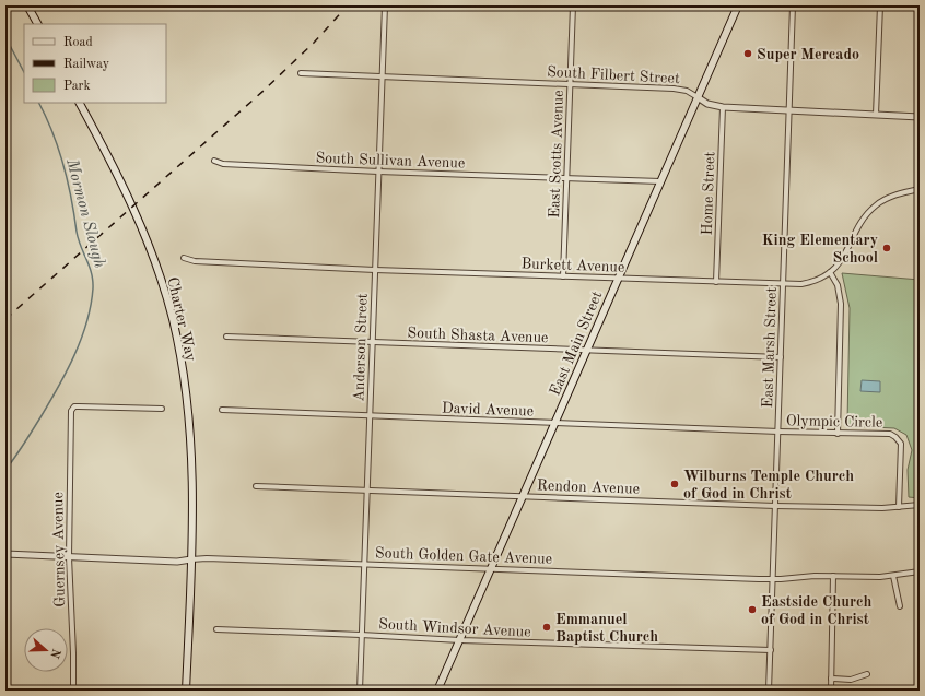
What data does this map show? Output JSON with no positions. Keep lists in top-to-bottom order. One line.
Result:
{"streets":{"main road":["Charter Way","East Main Street"],"street":["South Filbert Street","East Scotts Avenue","South Sullivan Avenue","Home Street","Burkett Avenue","South Shasta Avenue","Anderson Street","East Marsh Street","David Avenue","Olympic Circle","Rendon Avenue","Guernsey Avenue","South Golden Gate Avenue","South Windsor Avenue"]},"crossings":[["South Filbert Street","East Scotts Avenue"],["South Filbert Street","Home Street"],["South Filbert Street","East Main Street"],["South Filbert Street","Anderson Street"],["South Filbert Street","East Marsh Street"],["East Scotts Avenue","South Sullivan Avenue"],["East Scotts Avenue","Burkett Avenue"],["South Sullivan Avenue","East Main Street"],["South Sullivan Avenue","Anderson Street"],["Home Street","Burkett Avenue"],["Burkett Avenue","East Main Street"],["Burkett Avenue","Anderson Street"],["Burkett Avenue","East Marsh Street"],["Charter Way","South Golden Gate Avenue"],["South Shasta Avenue","East Main Street"],["South Shasta Avenue","Anderson Street"],["South Shasta Avenue","East Marsh Street"],["East Main Street","David Avenue"],["East Main Street","Rendon Avenue"],["East Main Street","South Golden Gate Avenue"],["East Main Street","South Windsor Avenue"],["Anderson Street","David Avenue"],["Anderson Street","Rendon Avenue"],["Anderson Street","South Golden Gate Avenue"],["Anderson Street","South Windsor Avenue"],["East Marsh Street","David Avenue"],["East Marsh Street","Olympic Circle"],["East Marsh Street","Rendon Avenue"],["East Marsh Street","South Golden Gate Avenue"],["East Marsh Street","South Windsor Avenue"],["David Avenue","Olympic Circle"],["Olympic Circle","Rendon Avenue"],["Guernsey Avenue","South Golden Gate Avenue"]],"water":["Mormon Slough"],"places":["Super Mercado","King Elementary School","Wilburns Temple Church of God in Christ","Eastside Church of God in Christ","Emmanuel Baptist Church"],"legend":["Road","Railway","Park"],"north":"right"}
